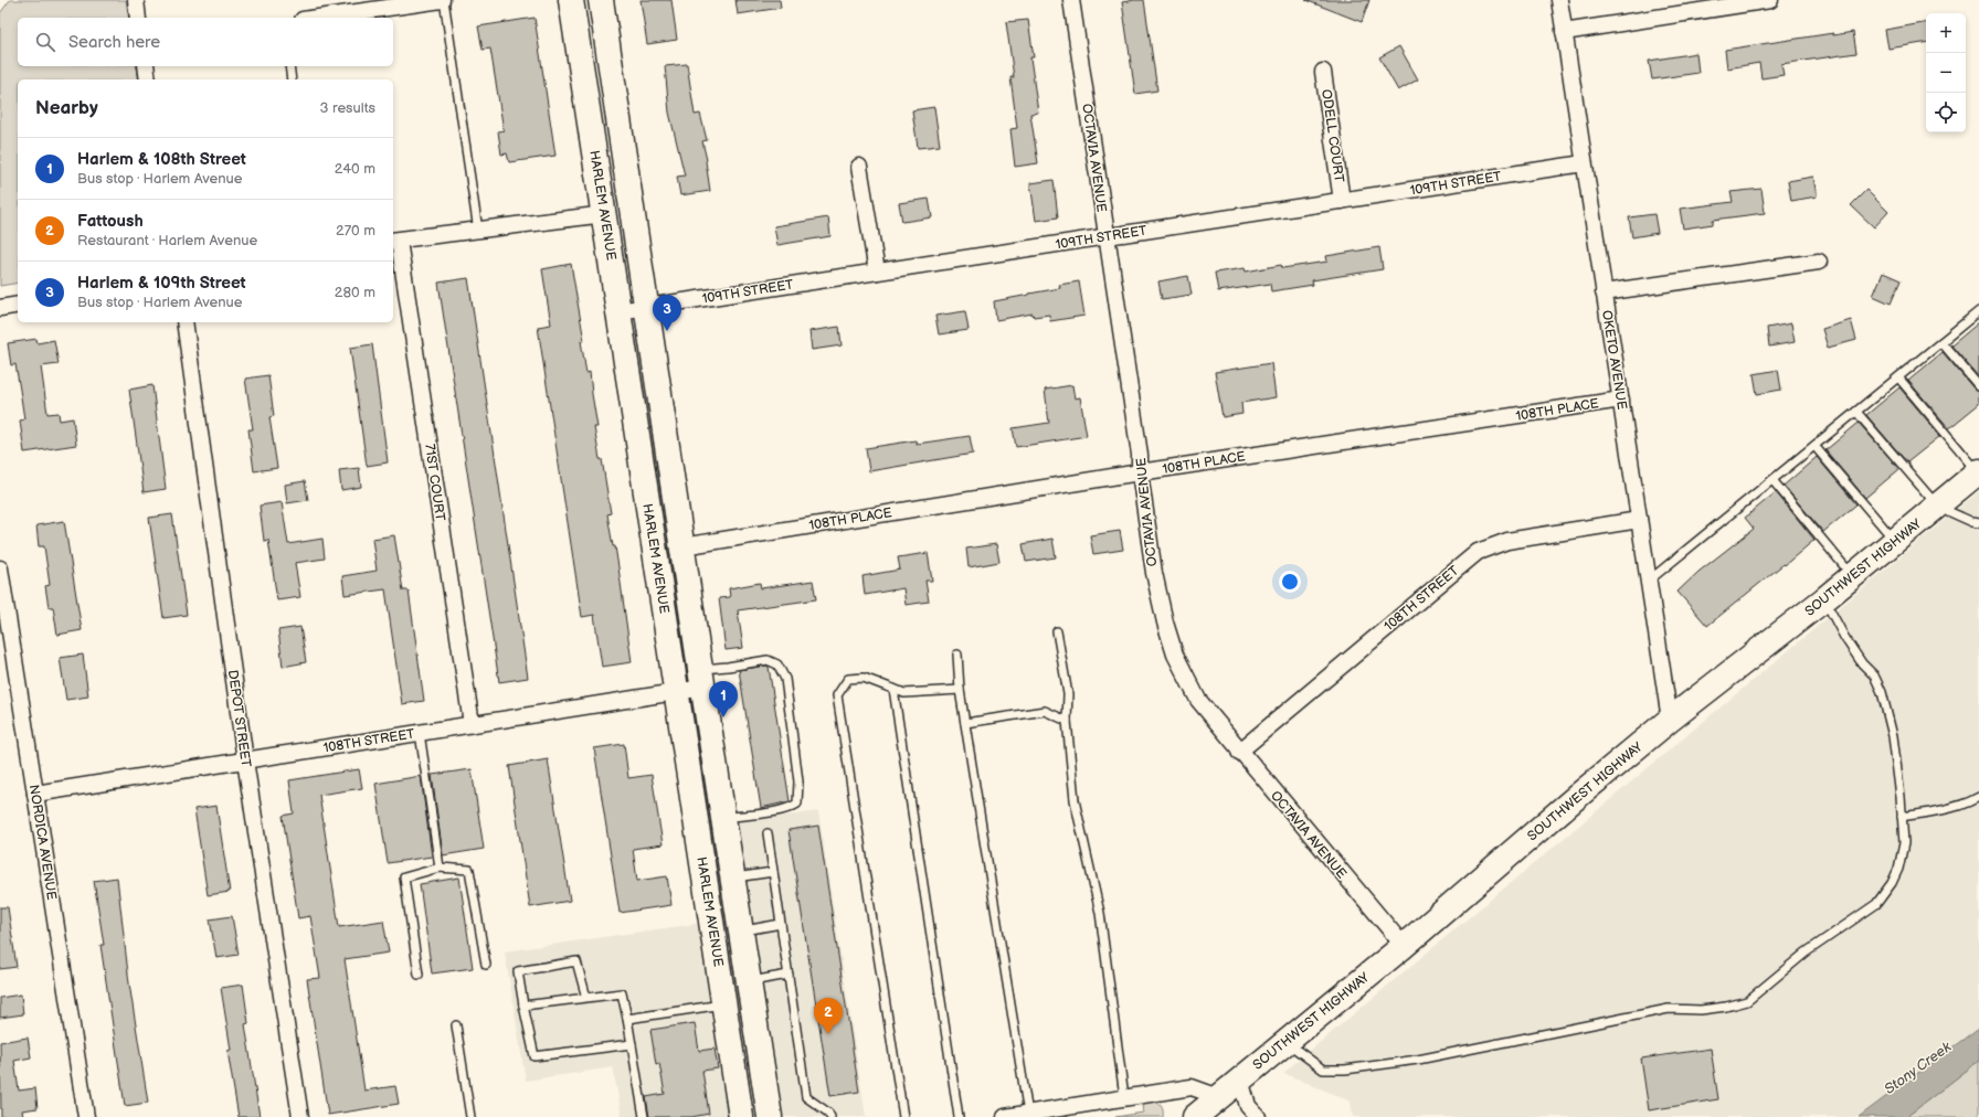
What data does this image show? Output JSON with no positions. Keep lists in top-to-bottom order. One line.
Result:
{"streets":{"main road":["HARLEM AVENUE","SOUTHWEST HIGHWAY"],"street":["ODELL COURT","OCTAVIA AVENUE","109TH STREET","OKETO AVENUE","108TH PLACE","71ST COURT","108TH STREET","DEPOT STREET","NORDICA AVENUE"]},"crossings":[["ODELL COURT","109TH STREET"],["OCTAVIA AVENUE","109TH STREET"],["OCTAVIA AVENUE","108TH PLACE"],["OCTAVIA AVENUE","SOUTHWEST HIGHWAY"],["OCTAVIA AVENUE","108TH STREET"],["109TH STREET","HARLEM AVENUE"],["109TH STREET","OKETO AVENUE"],["HARLEM AVENUE","108TH PLACE"],["HARLEM AVENUE","108TH STREET"],["OKETO AVENUE","108TH PLACE"],["OKETO AVENUE","SOUTHWEST HIGHWAY"],["OKETO AVENUE","108TH STREET"],["71ST COURT","108TH STREET"],["108TH STREET","DEPOT STREET"],["108TH STREET","NORDICA AVENUE"]],"water":["Stony Creek"],"page":{"map_buttons":["+","−"],"search":"Search here","heading":["Nearby","3 results"],"list":[{"mark":"1","name":"Harlem & 108th Street","note":"Bus stop · Harlem Avenue","value":"240 m"},{"mark":"2","name":"Fattoush","note":"Restaurant · Harlem Avenue","value":"270 m"},{"mark":"3","name":"Harlem & 109th Street","note":"Bus stop · Harlem Avenue","value":"280 m"}],"pins":["3","1","2"]}}
